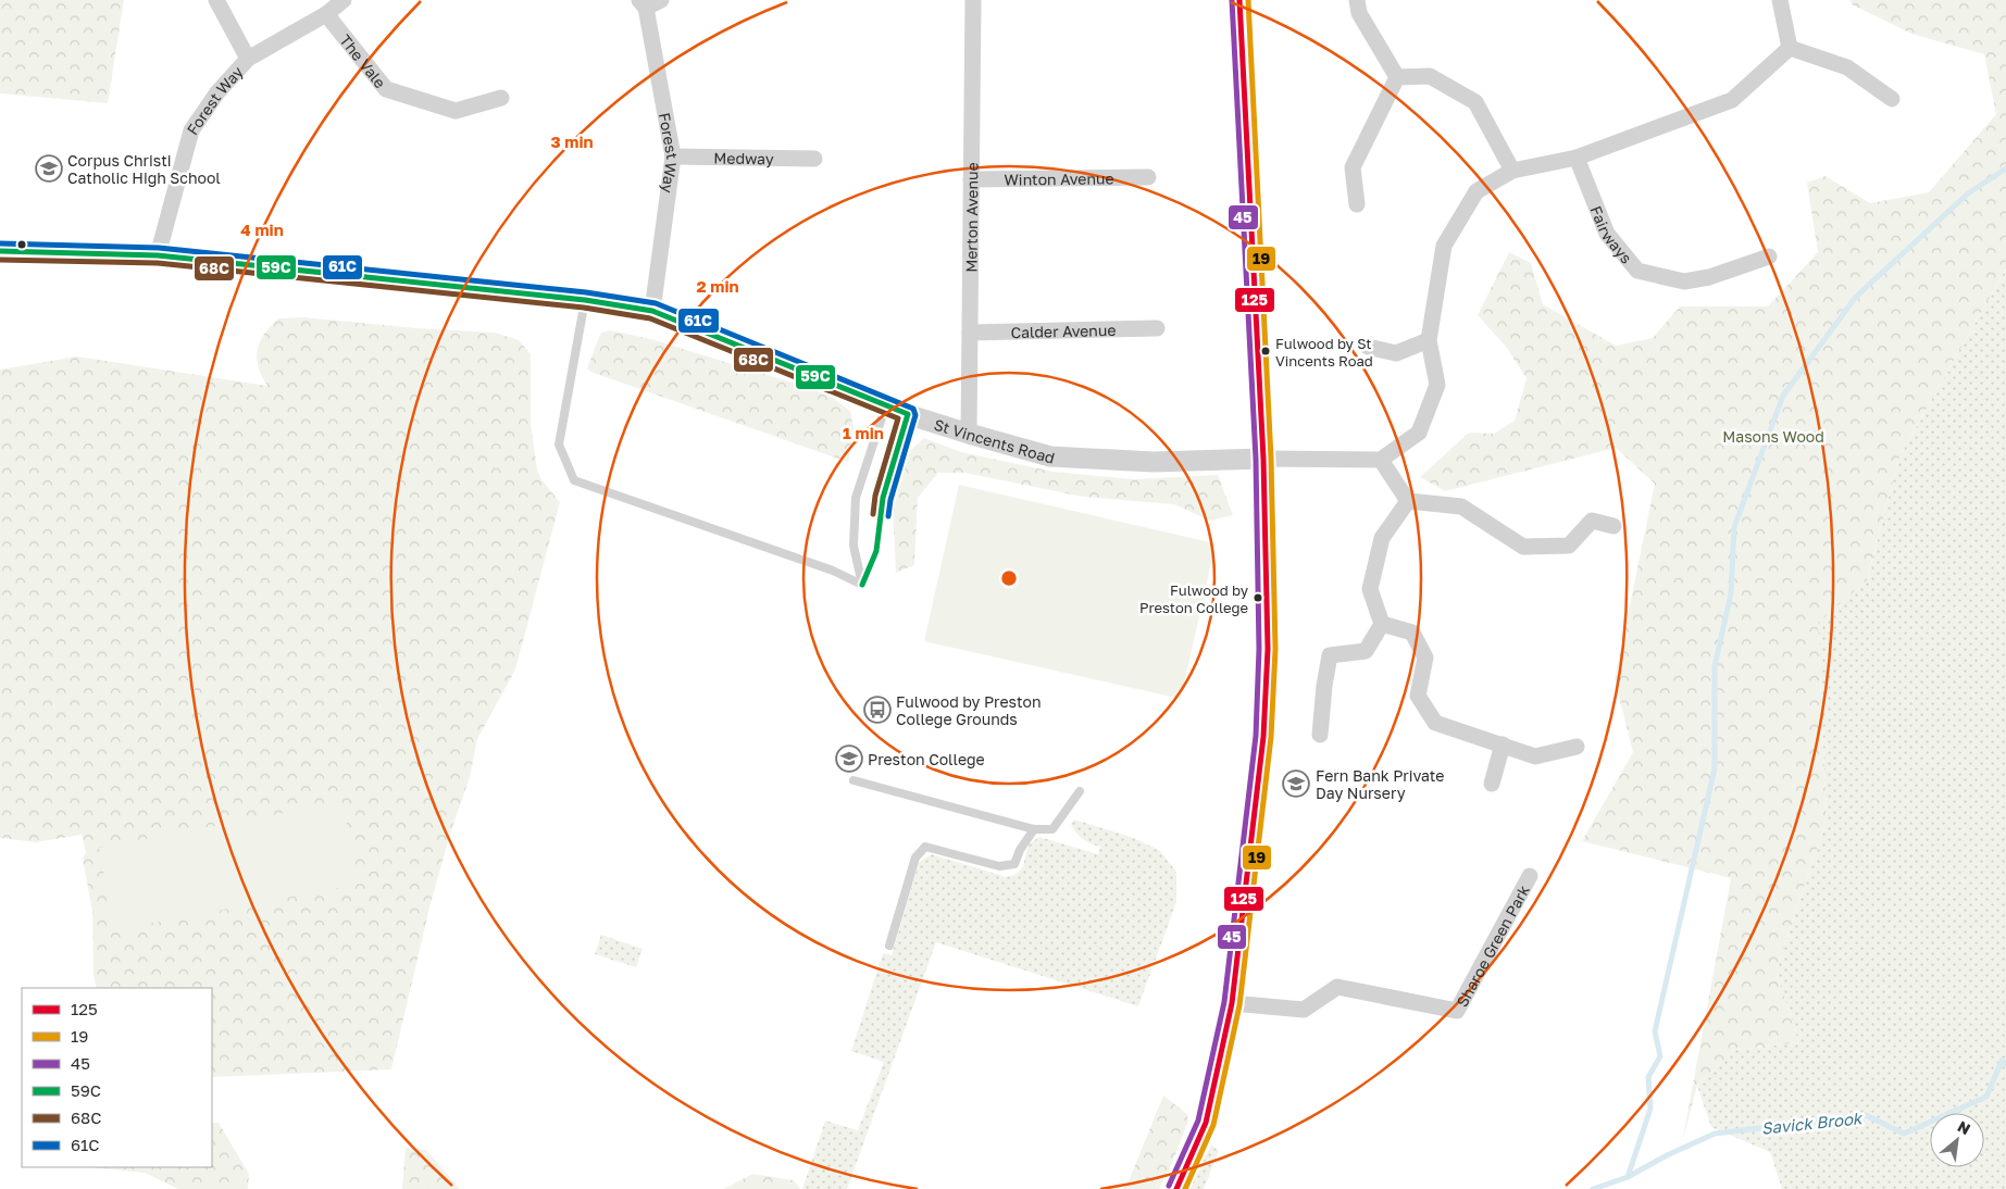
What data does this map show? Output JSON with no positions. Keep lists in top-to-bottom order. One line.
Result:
{"streets":{"street":["The Vale","Forest Way","Medway","Winton Avenue","Merton Avenue","Fairways","Calder Avenue","St Vincents Road","Sharoe Green Park"]},"crossings":[["The Vale","Forest Way"],["Forest Way","Medway"],["Forest Way","St Vincents Road"],["Winton Avenue","Merton Avenue"],["Merton Avenue","Calder Avenue"],["Merton Avenue","St Vincents Road"]],"water":["Savick Brook"],"parks":["Masons Wood"],"places":{"school or university":["Corpus Christi Catholic High School","Preston College","Fern Bank Private Day Nursery"],"other":["Fulwood by St Vincents Road","Fulwood by Preston College"],"bus stop":["Fulwood by Preston College Grounds"]},"lines":["transit line 125","transit line 19","transit line 45","transit line 61C","transit line 59C","transit line 68C"],"legend":["125","19","45","59C","68C","61C"],"north":"top right","rings":["3 min","4 min","2 min","1 min"]}
